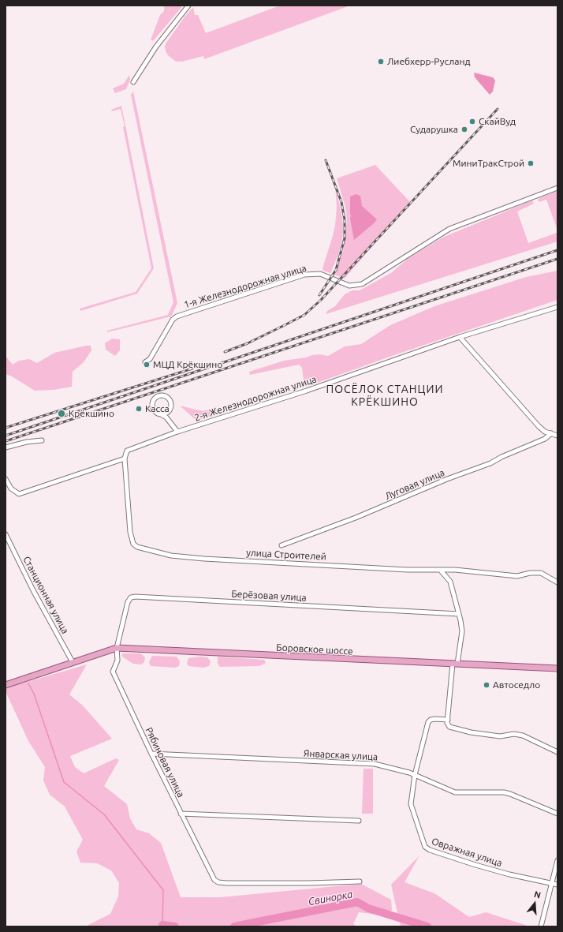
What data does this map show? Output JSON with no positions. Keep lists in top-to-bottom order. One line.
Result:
{"streets":{"main road":["Боровское шоссе"],"street":["1-я Железнодорожная улица","2-я Железнодорожная улица","Луговая улица","улица Строителей","Станционная улица","Берёзовая улица","Январская улица","Рябиновая улица","Овражная улица"]},"crossings":[["2-я Железнодорожная улица","улица Строителей"],["Станционная улица","Боровское шоссе"],["Берёзовая улица","Боровское шоссе"],["Берёзовая улица","Рябиновая улица"],["Боровское шоссе","Рябиновая улица"],["Январская улица","Рябиновая улица"],["Январская улица","Овражная улица"]],"districts":["ПОСЁЛОК СТАНЦИИ КРЁКШИНО"],"water":["Свинорка"],"places":["Лиебхерр-Русланд","СкайВуд","Сударушка","МиниТракСтрой","МЦД Крёкшино","Касса","Крёкшино","Автоседло"],"north":"top"}
